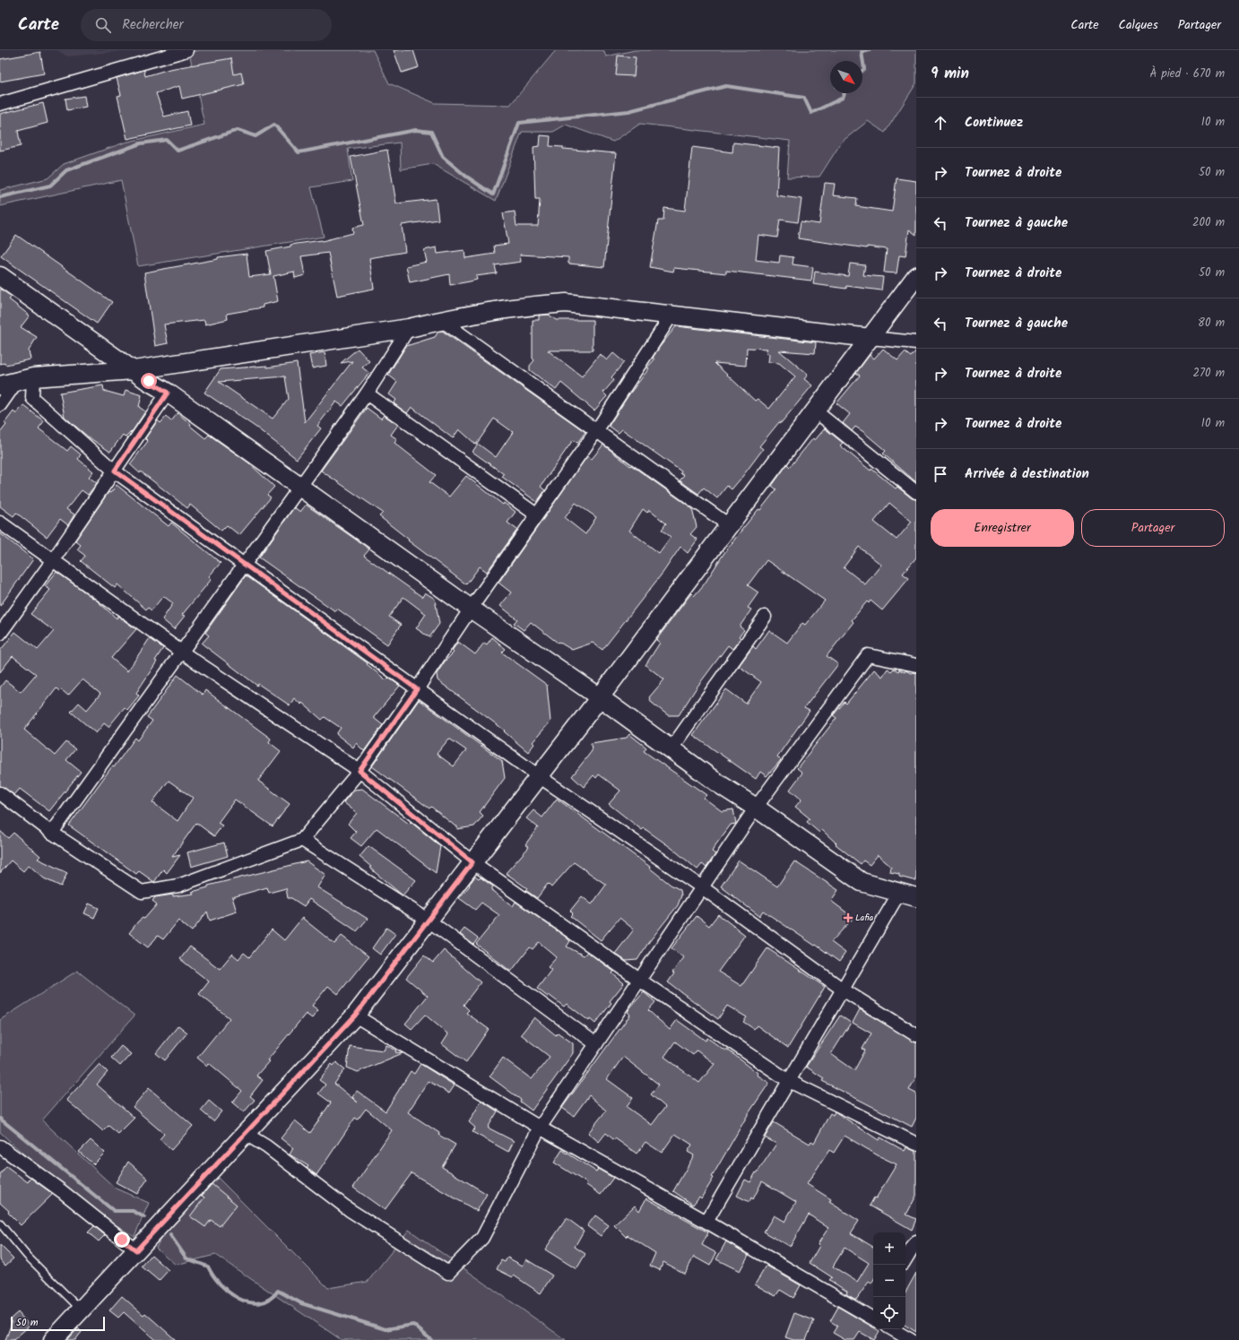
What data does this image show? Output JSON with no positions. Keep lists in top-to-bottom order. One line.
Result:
{"places":{"health":["Lafia"]},"scale_bar":"50 m","north":"bottom right","page":{"header":"Carte","search":"Rechercher","nav":["Carte","Calques","Partager"],"heading":["9 min","À pied · 670 m"],"list":[["Continuez","10 m"],["Tournez à droite","50 m"],["Tournez à gauche","200 m"],["Tournez à droite","50 m"],["Tournez à gauche","80 m"],["Tournez à droite","270 m"],["Tournez à droite","10 m"],"Arrivée à destination"],"buttons":["Enregistrer","Partager"],"map_buttons":["+","−"],"scale":"50 m"}}
